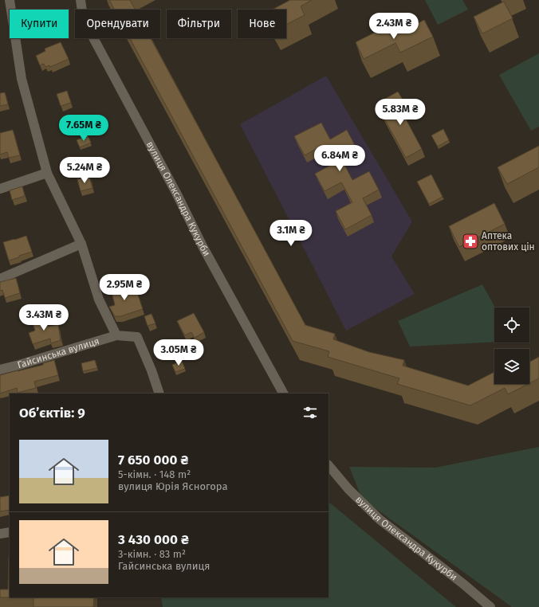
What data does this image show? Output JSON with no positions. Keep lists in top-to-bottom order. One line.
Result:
{"streets":{"street":["вулиця Олександра Кукурби","Гайсинська вулиця"]},"places":{"pharmacy":["Аптека оптових цін"]},"page":{"chip":["Купити","Орендувати","Фільтри","Нове"],"price":["2.43M ₴","5.83M ₴","7.65M ₴","6.84M ₴","5.24M ₴","3.1M ₴","2.95M ₴","3.43M ₴","3.05M ₴"],"heading":"Об’єктів: 9","list":[{"name":"7 650 000 ₴","note":"5-кімн. · 148 m² · вулиця Юрія Ясногора"},{"name":"3 430 000 ₴","note":"3-кімн. · 83 m² · Гайсинська вулиця"}]}}
